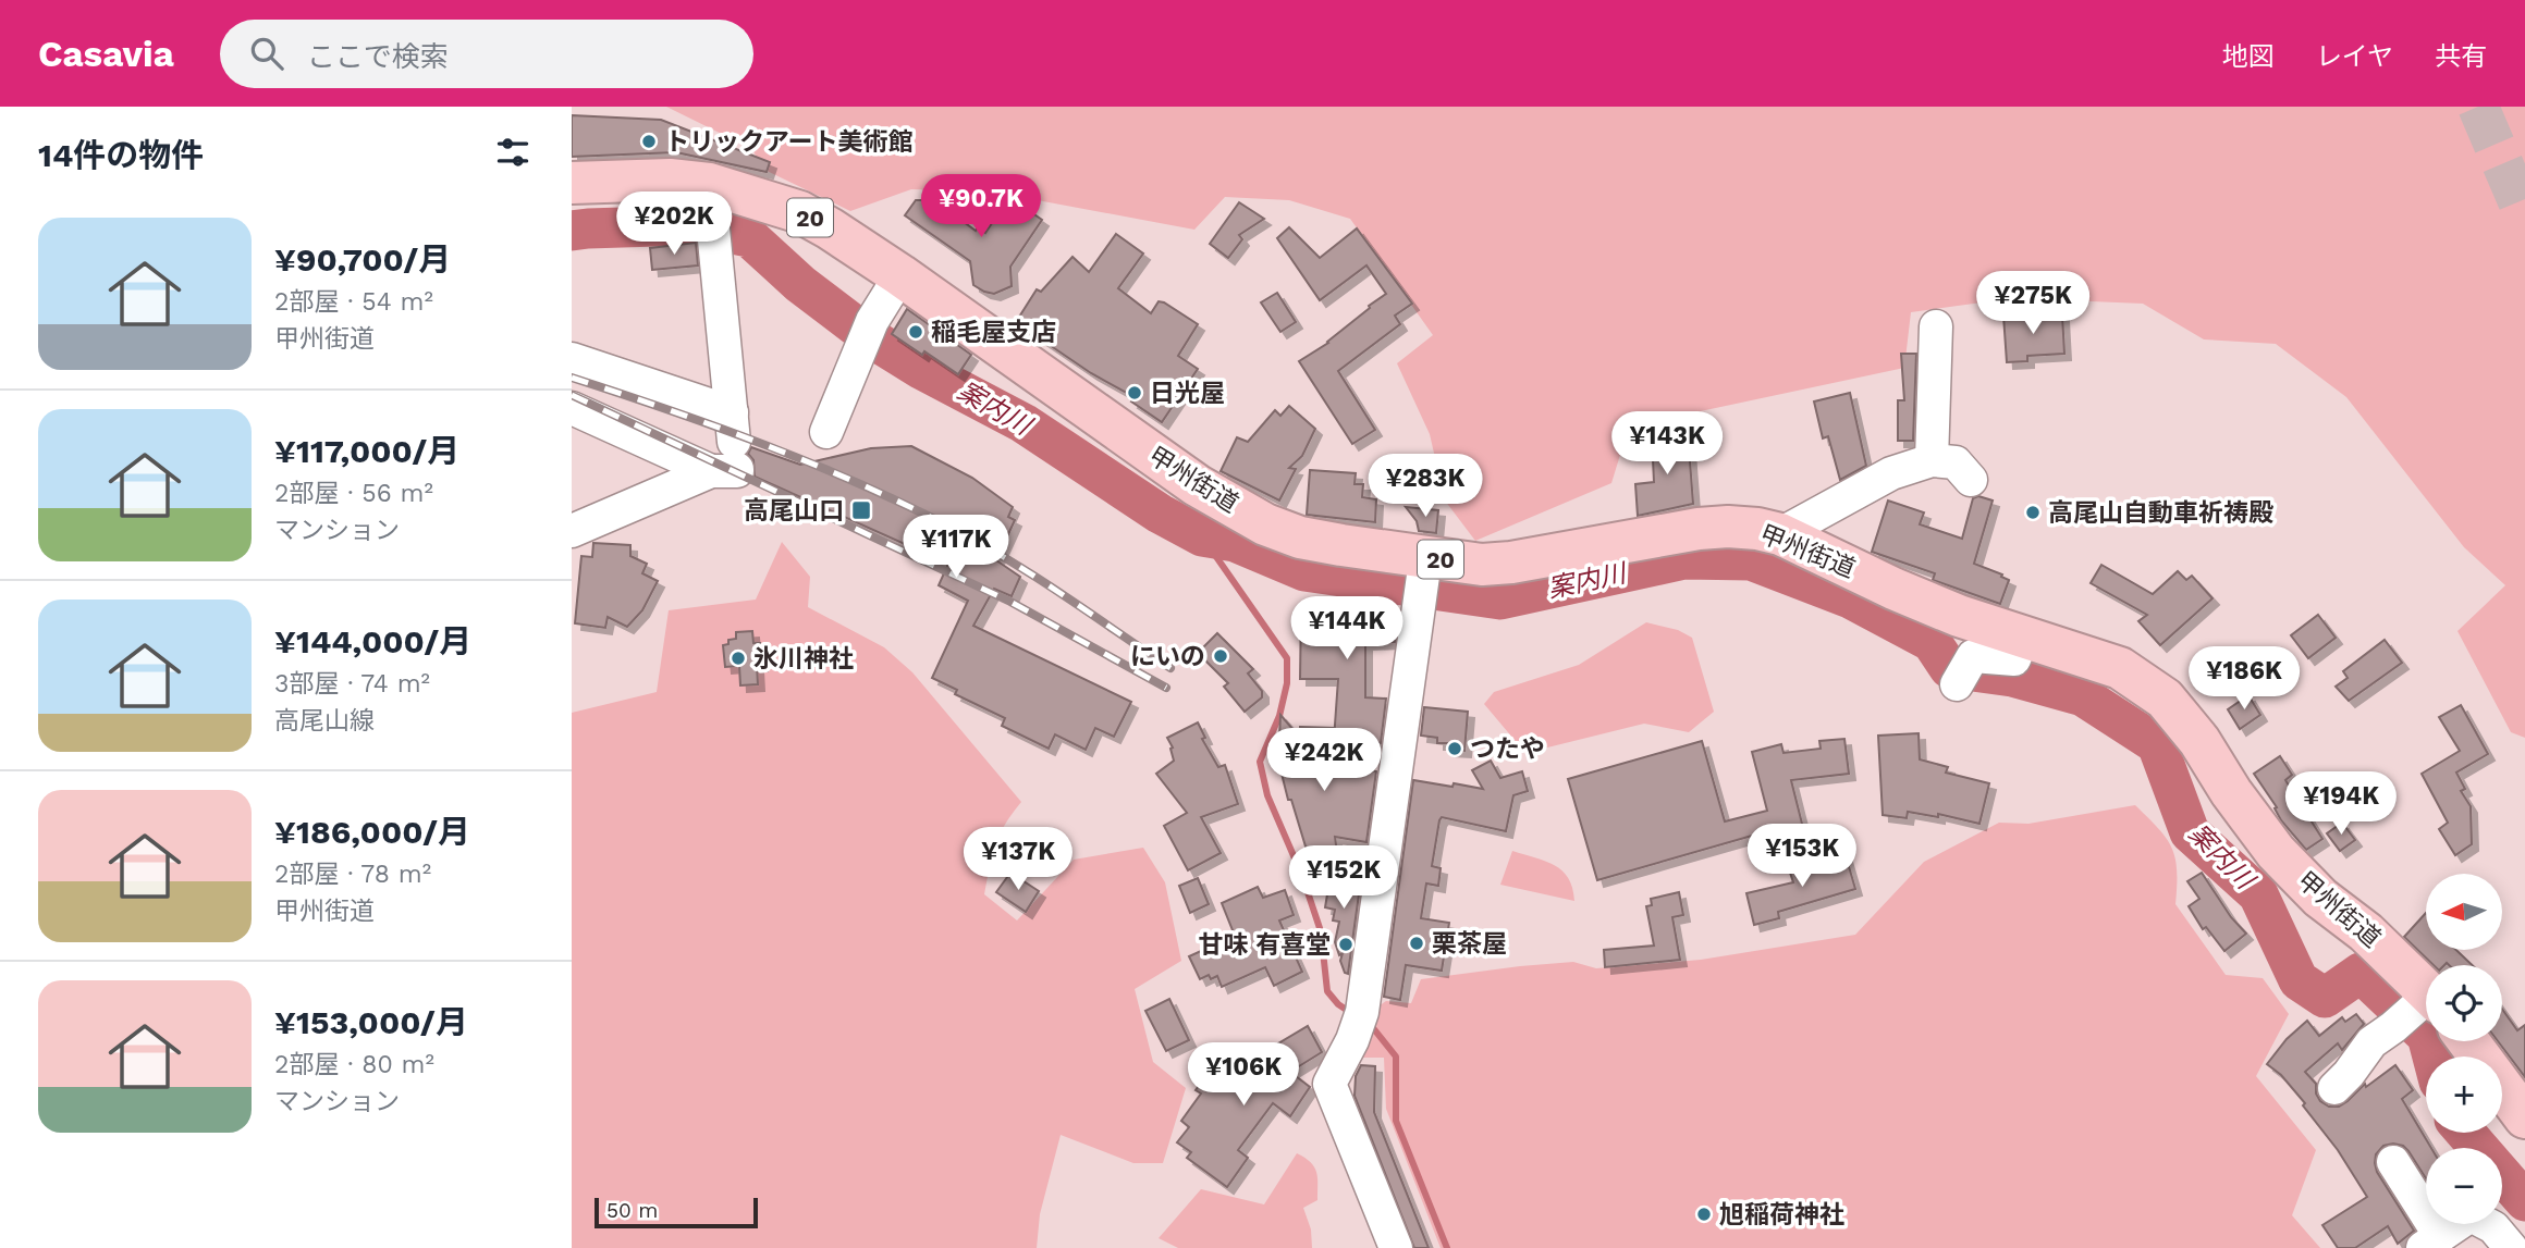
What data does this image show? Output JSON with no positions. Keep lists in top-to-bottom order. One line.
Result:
{"streets":{"highway":["20","甲州街道"]},"water":["案内川"],"places":{"other":["トリックアート美術館","稲毛屋支店","日光屋","高尾山自動車祈祷殿","にいの","氷川神社","つたや","栗茶屋","甘味 有喜堂","旭稲荷神社"],"transit":["高尾山口"]},"scale_bar":"50 m","north":"left","page":{"header":"Casavia","search":"ここで検索","nav":["地図","レイヤ","共有"],"heading":"14件の物件","price":["¥90.7K","¥202K","¥275K","¥143K","¥283K","¥117K","¥144K","¥186K","¥242K","¥194K","¥153K","¥137K","¥152K","¥106K"],"list":[{"name":"¥90,700/月","note":"2部屋 · 54 m² · 甲州街道"},{"name":"¥117,000/月","note":"2部屋 · 56 m² · マンション"},{"name":"¥144,000/月","note":"3部屋 · 74 m² · 高尾山線"},{"name":"¥186,000/月","note":"2部屋 · 78 m² · 甲州街道"},{"name":"¥153,000/月","note":"2部屋 · 80 m² · マンション"}],"map_buttons":["+","−"],"scale":"50 m"}}
